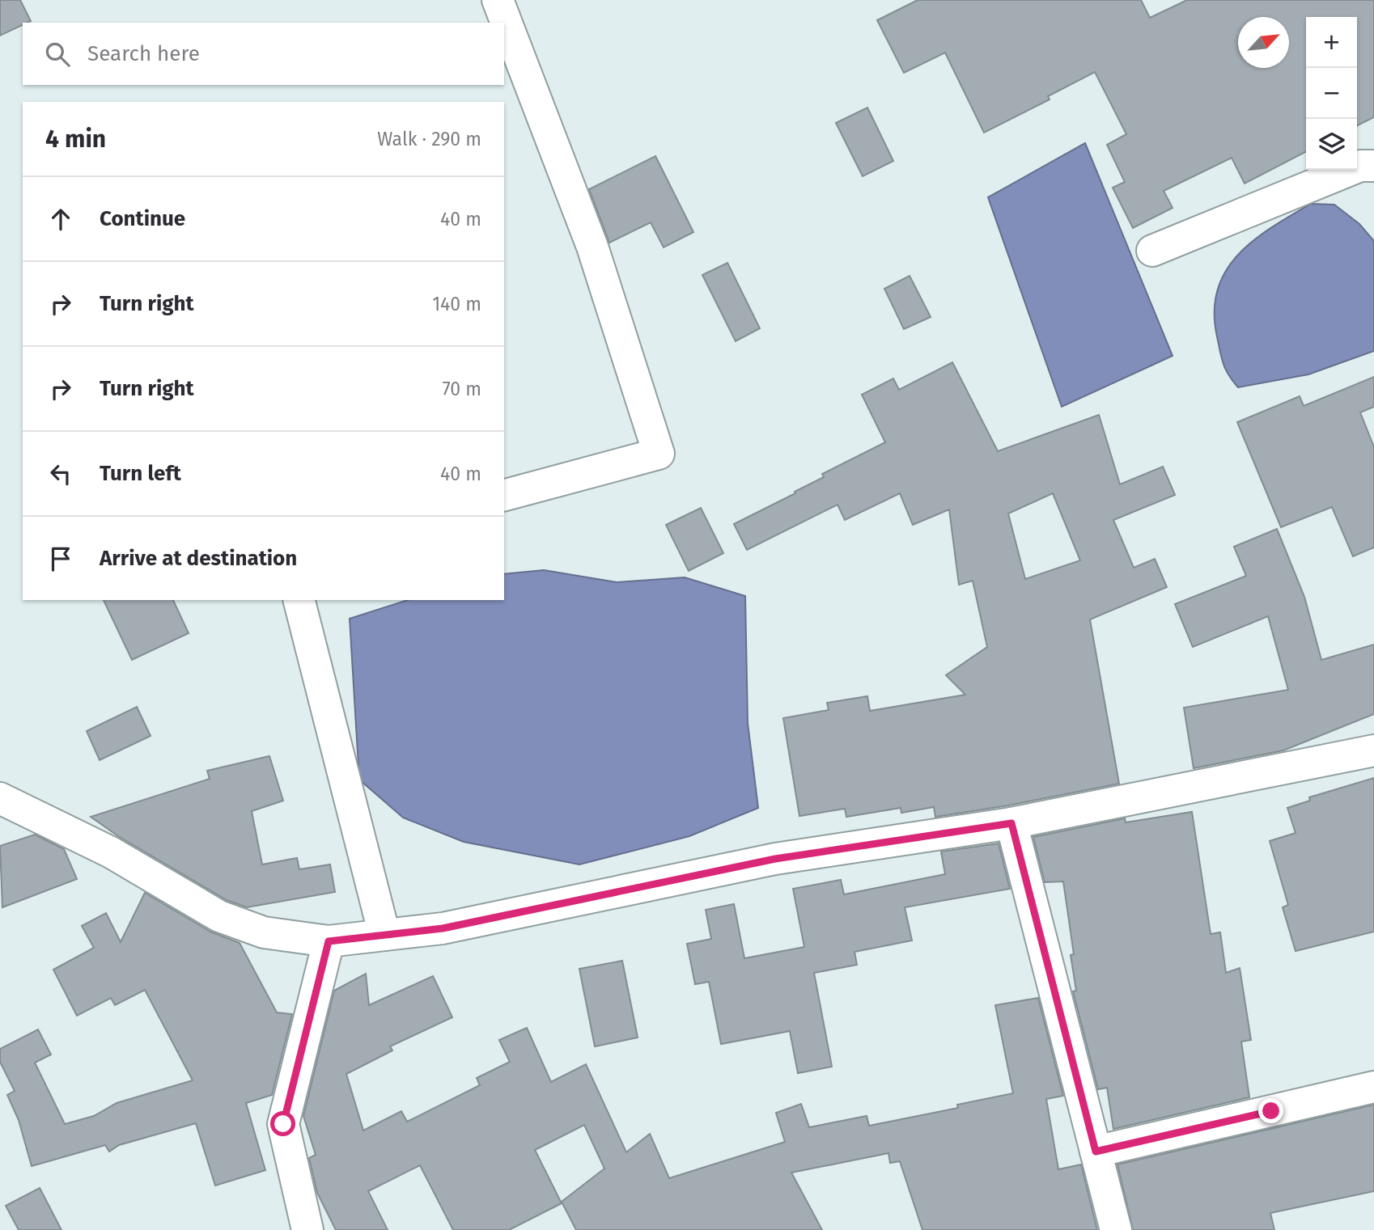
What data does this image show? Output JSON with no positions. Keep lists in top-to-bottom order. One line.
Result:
{"north":"top right","page":{"map_buttons":["+","−"],"search":"Search here","heading":["4 min","Walk · 290 m"],"list":[["Continue","40 m"],["Turn right","140 m"],["Turn right","70 m"],["Turn left","40 m"],"Arrive at destination"]}}
